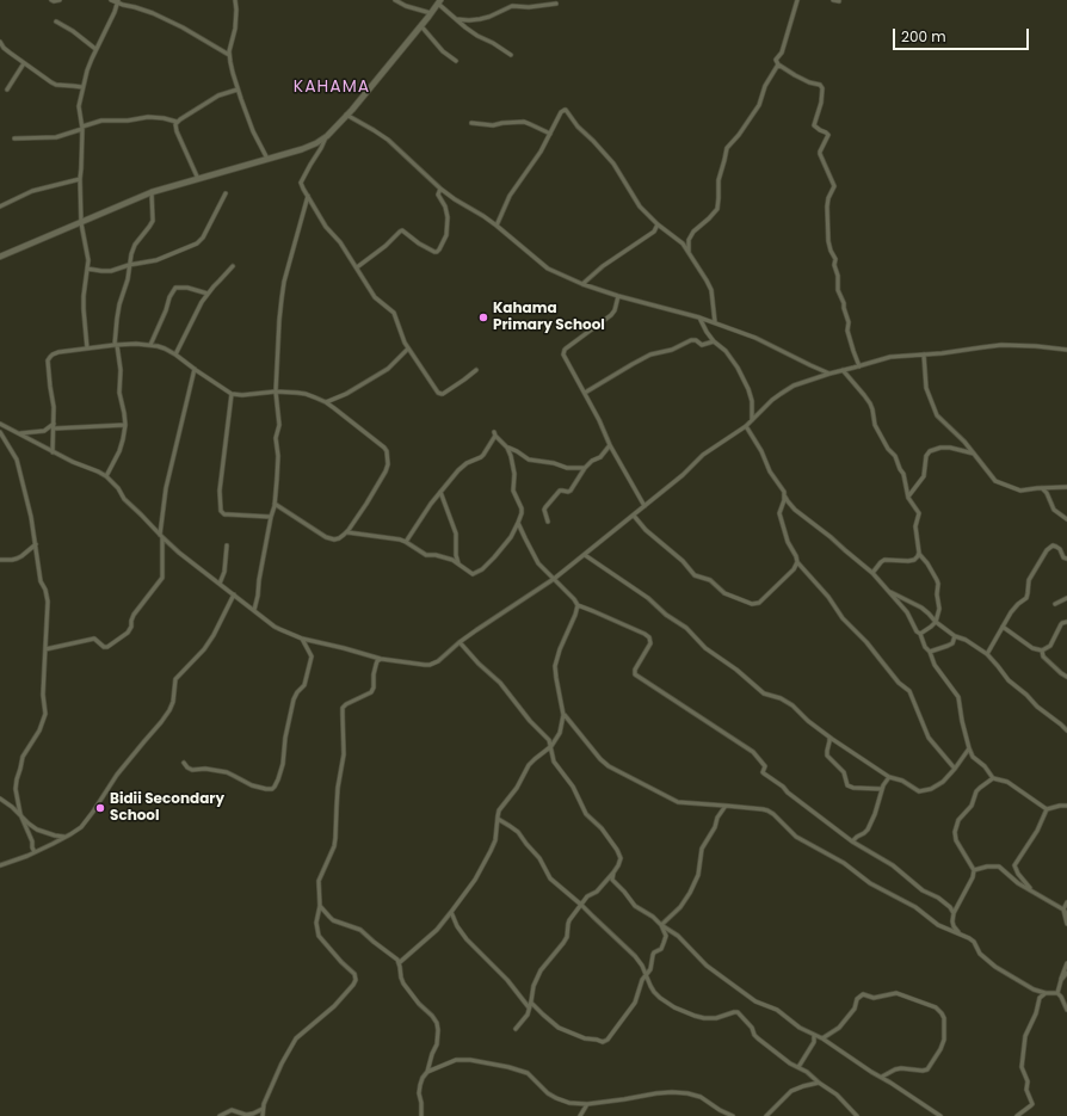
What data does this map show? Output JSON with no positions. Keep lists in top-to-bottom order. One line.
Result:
{"districts":["KAHAMA"],"places":["Kahama Primary School","Bidii Secondary School"],"scale_bar":"200 m"}
